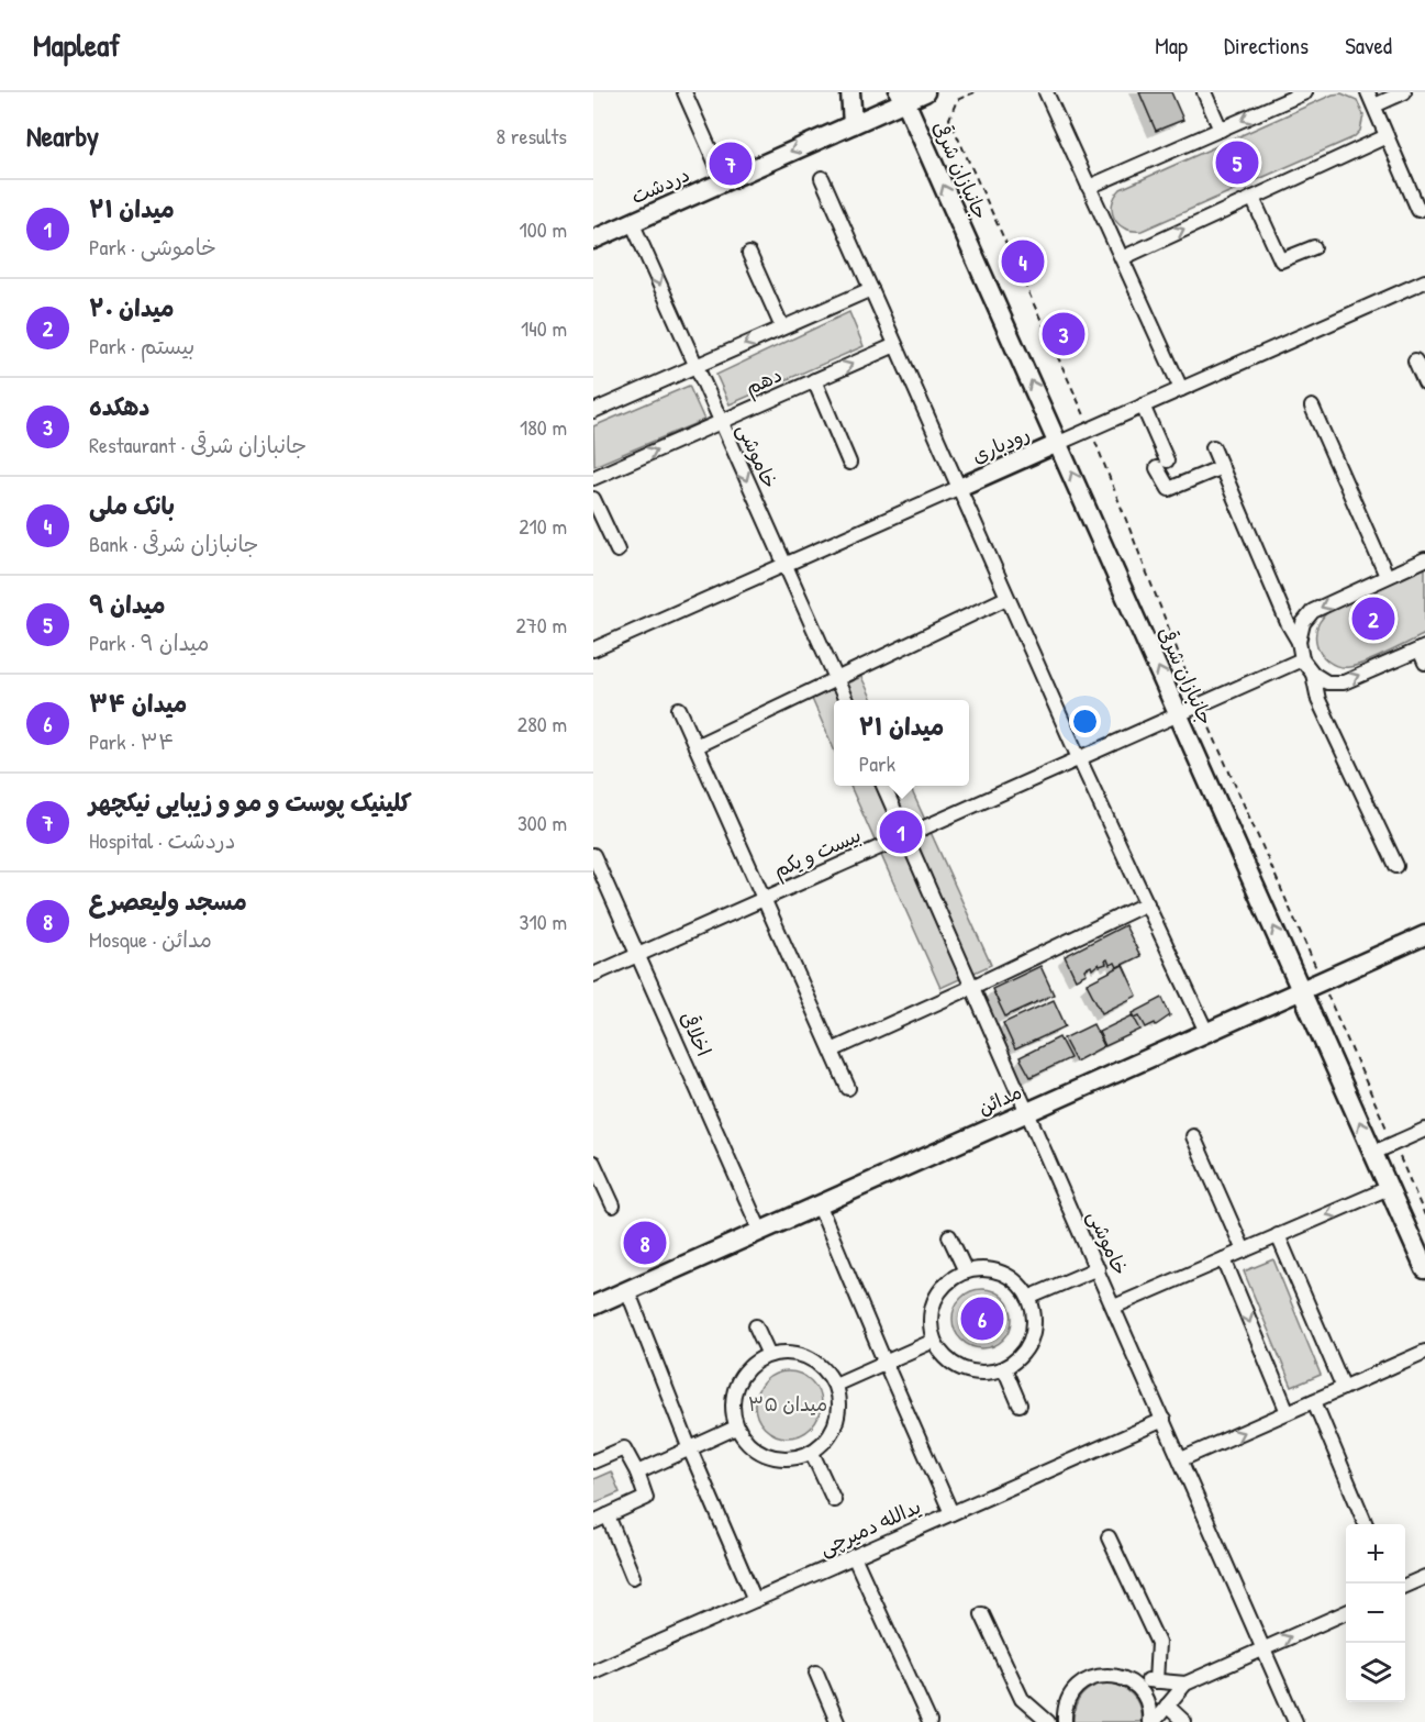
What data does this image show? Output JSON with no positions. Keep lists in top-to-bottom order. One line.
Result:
{"streets":{"main road":["جانبازان شرقی","دردشت","مدائن"],"street":["دهم","رودباری","خاموشی","بیست و یکم","اخلاقی","یدالله دمیرچی"]},"crossings":[["جانبازان شرقی","دردشت"],["جانبازان شرقی","رودباری"],["جانبازان شرقی","بیست و یکم"],["جانبازان شرقی","مدائن"],["دردشت","خاموشی"],["دهم","خاموشی"],["رودباری","خاموشی"],["خاموشی","بیست و یکم"],["خاموشی","مدائن"],["خاموشی","یدالله دمیرچی"],["بیست و یکم","اخلاقی"],["اخلاقی","مدائن"]],"one_way":["جانبازان شرقی","دردشت"],"parks":["میدان ۳۵"],"page":{"header":"Mapleaf","nav":["Map","Directions","Saved"],"heading":["Nearby","8 results"],"pins":["5","7","4","3","2","1","8","6"],"list":[{"mark":"1","name":"میدان ۲۱","note":"Park · خاموشی","value":"100 m"},{"mark":"2","name":"میدان ۲۰","note":"Park · بیستم","value":"140 m"},{"mark":"3","name":"دهکده","note":"Restaurant · جانبازان شرقی","value":"180 m"},{"mark":"4","name":"بانک ملی","note":"Bank · جانبازان شرقی","value":"210 m"},{"mark":"5","name":"میدان ۹","note":"Park · میدان ۹","value":"270 m"},{"mark":"6","name":"میدان ۳۴","note":"Park · ۳۴","value":"280 m"},{"mark":"7","name":"کلینیک پوست و مو و زیبایی نیکچهر","note":"Hospital · دردشت","value":"300 m"},{"mark":"8","name":"مسجد ولیعصر ع","note":"Mosque · مدائن","value":"310 m"}],"popup":["میدان ۲۱","Park"],"map_buttons":["+","−"]}}
